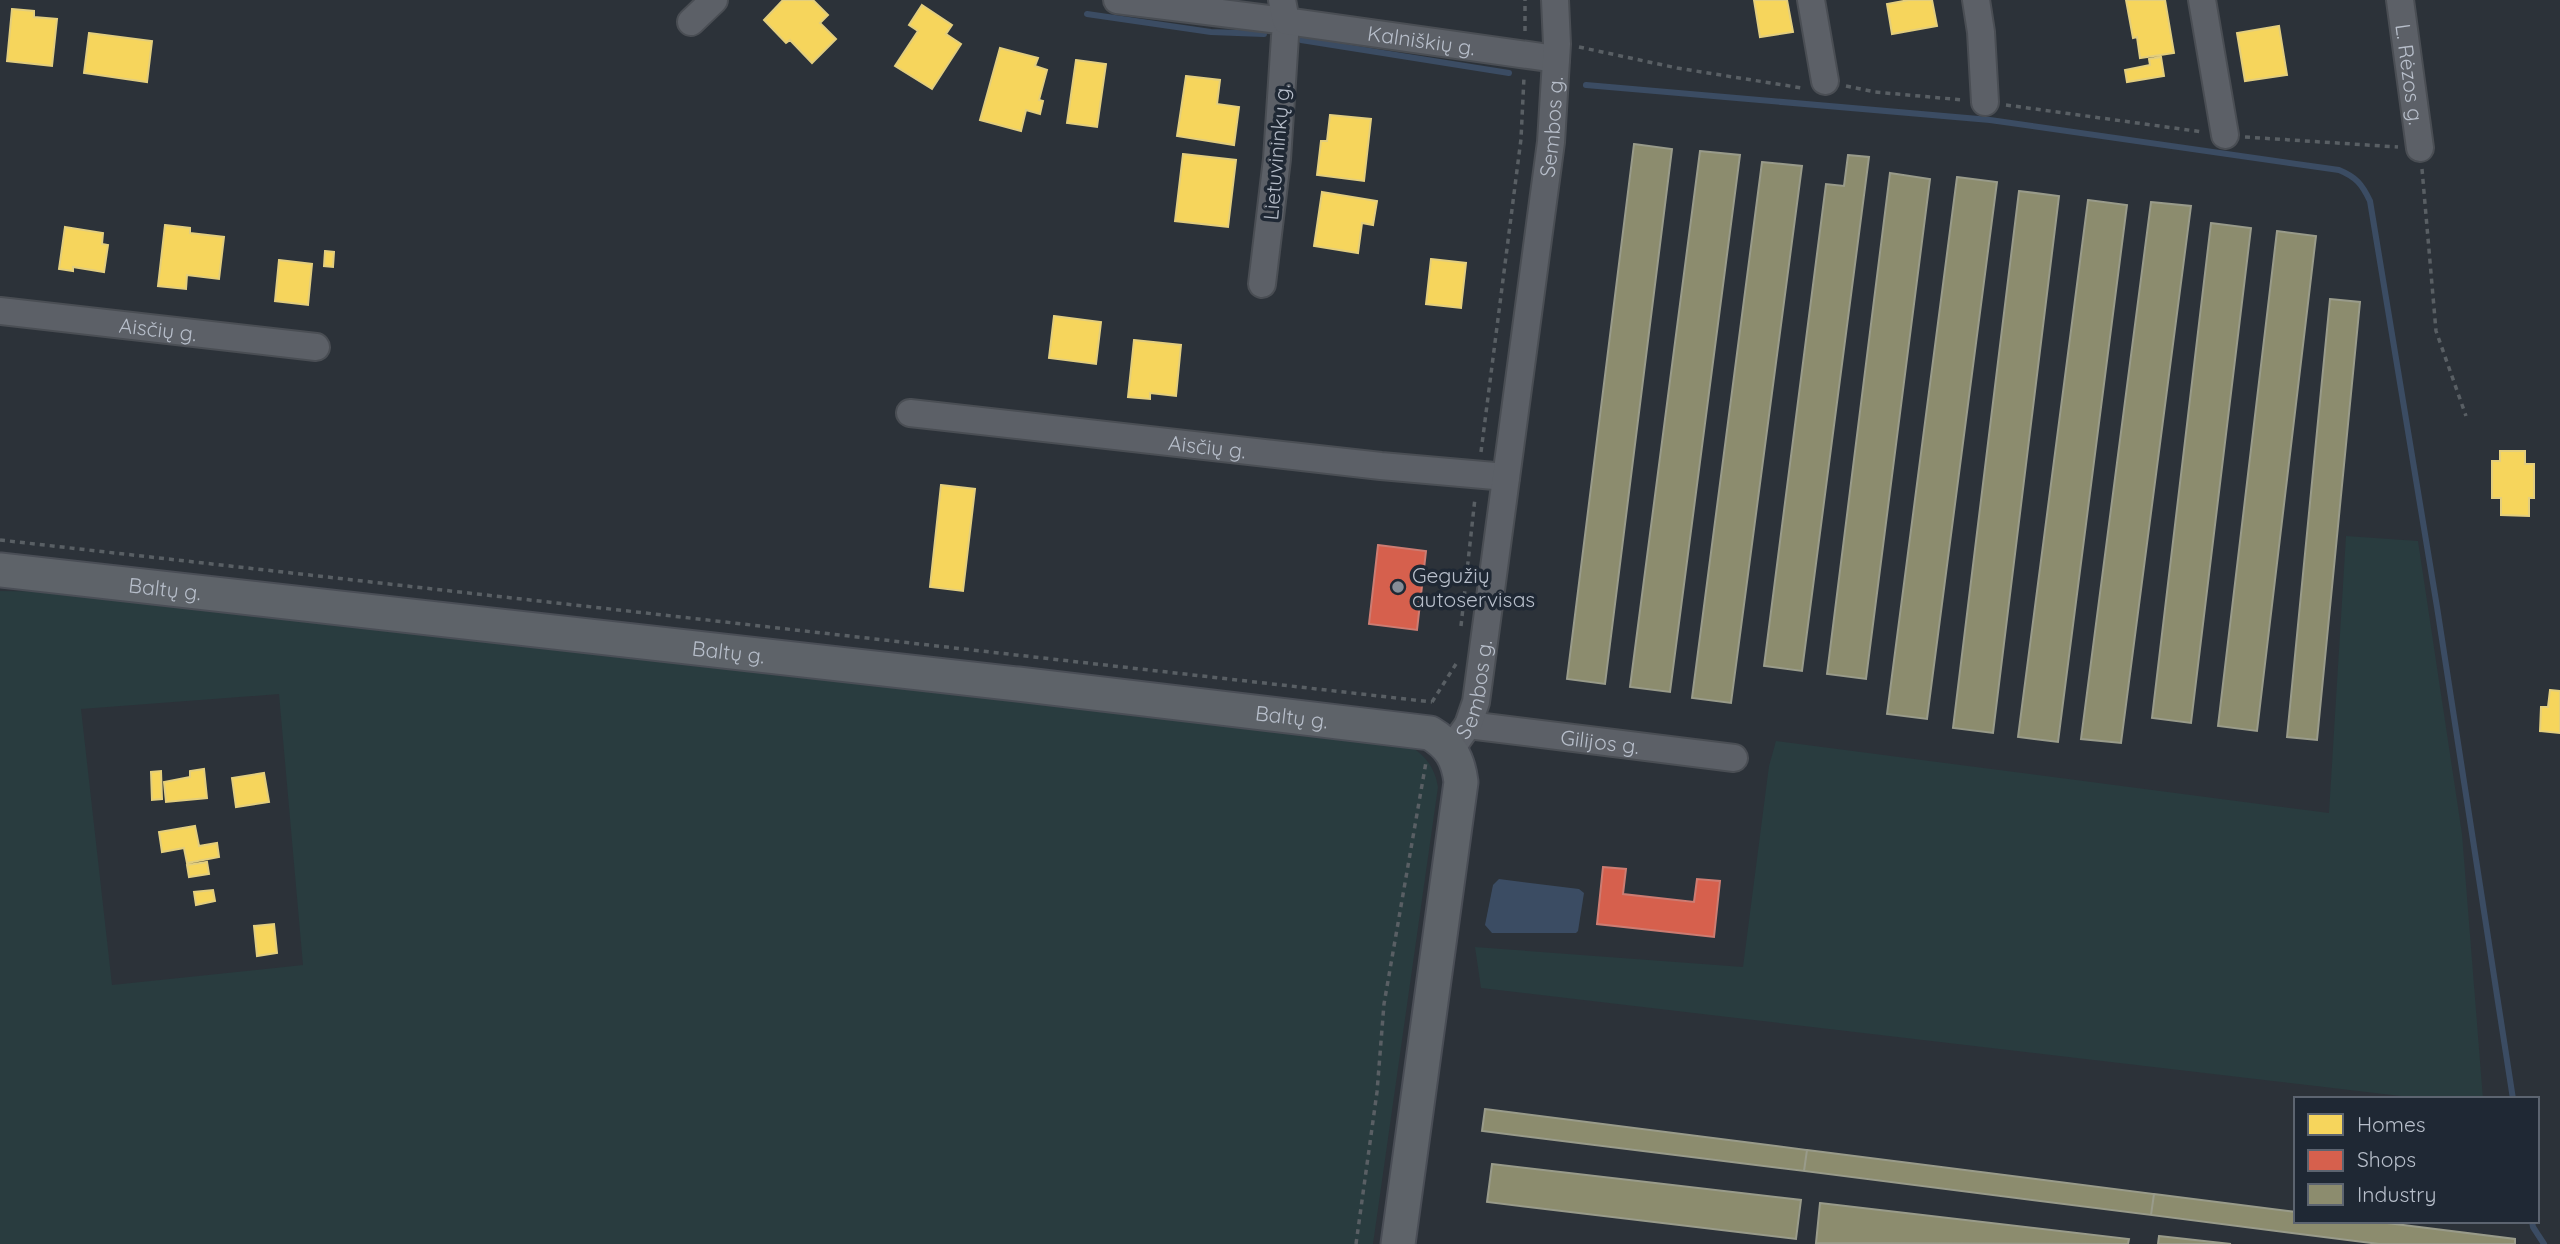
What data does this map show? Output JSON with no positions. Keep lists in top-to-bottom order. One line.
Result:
{"streets":{"main road":["Sembos g.","Baltų g."],"street":["Kalniškių g.","L. Rėzos g.","Lietuvininkų g.","Aisčių g.","Gilijos g."]},"crossings":[["Kalniškių g.","Sembos g."],["Kalniškių g.","Lietuvininkų g."],["Sembos g.","Aisčių g."],["Sembos g.","Baltų g."],["Sembos g.","Gilijos g."],["Baltų g.","Gilijos g."]],"places":["Gegužių autoservisas"],"legend":["Homes","Shops","Industry"]}
